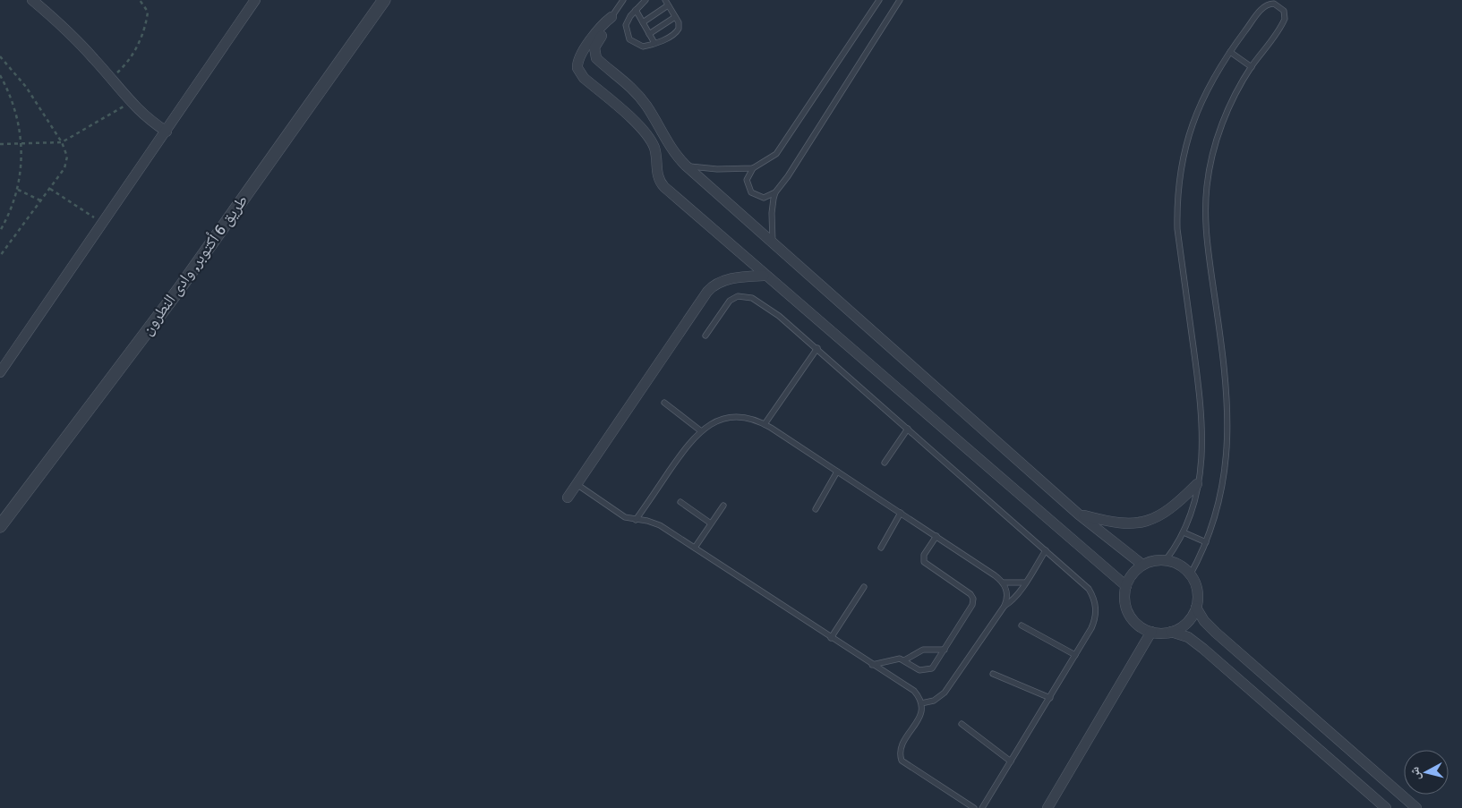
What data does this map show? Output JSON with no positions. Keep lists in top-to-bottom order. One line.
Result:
{"streets":{"street":["طريق 6 أكتوبر, وادى النطرون"]},"north":"left"}
